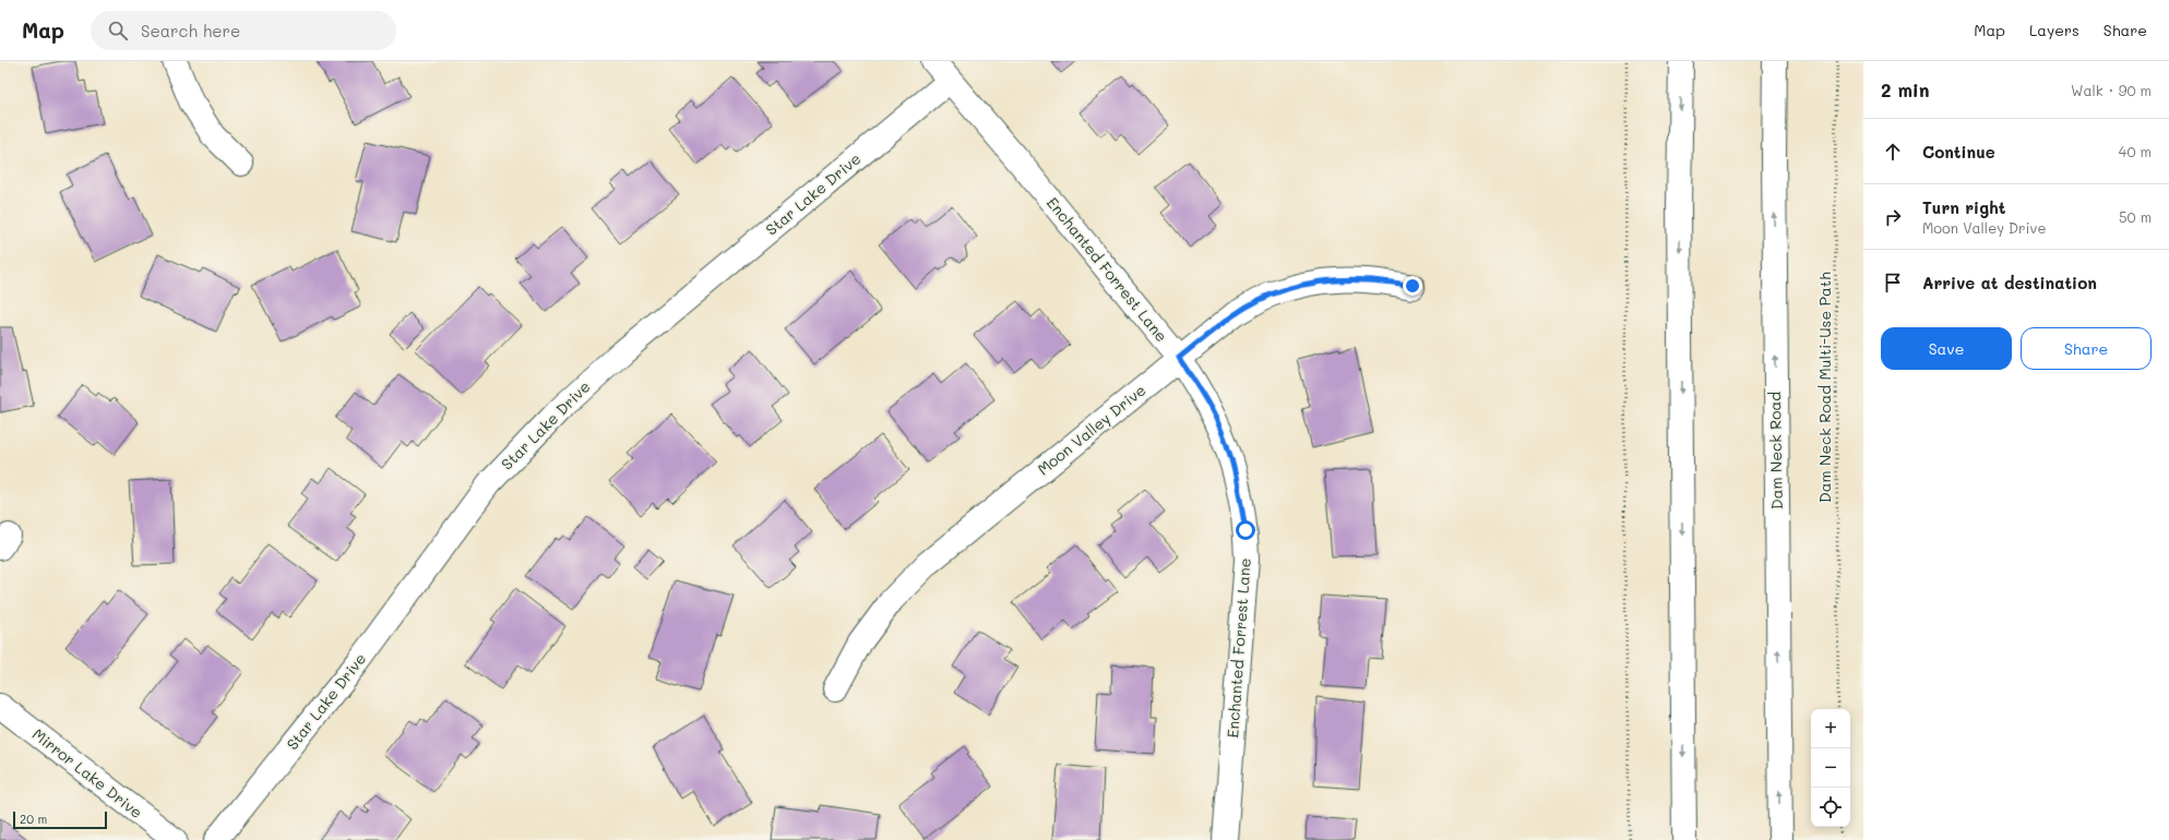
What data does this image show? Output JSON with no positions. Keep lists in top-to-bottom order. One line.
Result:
{"streets":{"street":["Star Lake Drive","Enchanted Forrest Lane","Moon Valley Drive","Dam Neck Road","Mirror Lake Drive"],"path":["Dam Neck Road Multi-Use Path"]},"crossings":[["Star Lake Drive","Enchanted Forrest Lane"],["Enchanted Forrest Lane","Moon Valley Drive"]],"scale_bar":"20 m","page":{"header":"Map","search":"Search here","nav":["Map","Layers","Share"],"heading":["2 min","Walk · 90 m"],"list":[["Continue","40 m"],["Turn right","Moon Valley Drive","50 m"],"Arrive at destination"],"buttons":["Save","Share"],"map_buttons":["+","−"],"scale":"20 m"}}
